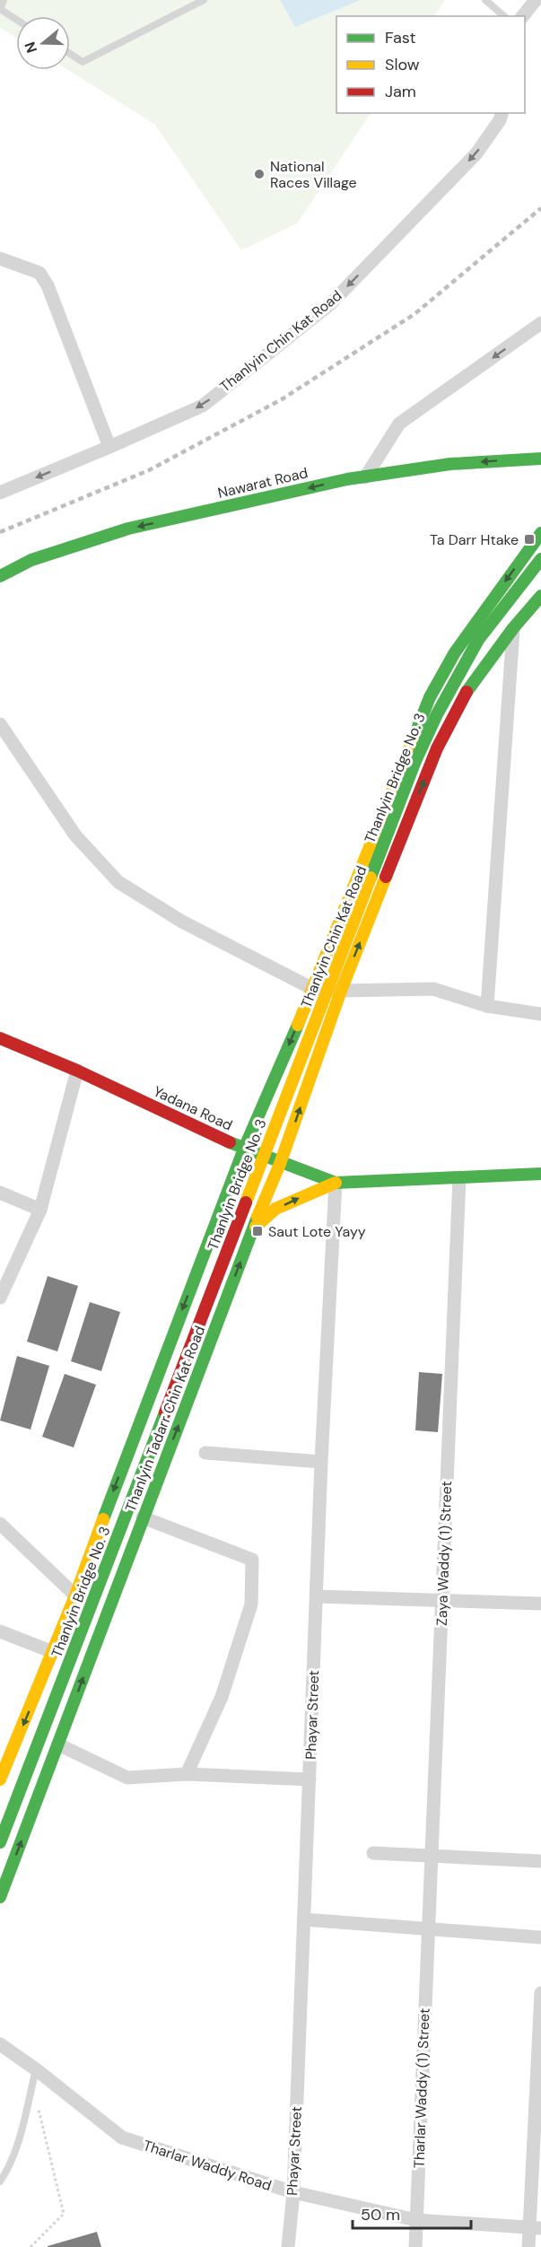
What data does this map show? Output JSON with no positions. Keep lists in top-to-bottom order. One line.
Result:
{"streets":{"main road":["Thanlyin Chin Kat Road","Nawarat Road","Thanlyin Bridge No. 3","Yadana Road","Thanlyin Tadarr Chin Kat Road"],"street":["Zaya Waddy (1) Street","Phayar Street","Tharlar Waddy (1) Street","Tharlar Waddy Road"]},"crossings":[["Thanlyin Chin Kat Road","Yadana Road"],["Thanlyin Chin Kat Road","Thanlyin Tadarr Chin Kat Road"],["Yadana Road","Thanlyin Tadarr Chin Kat Road"],["Yadana Road","Zaya Waddy (1) Street"],["Yadana Road","Phayar Street"],["Zaya Waddy (1) Street","Tharlar Waddy (1) Street"],["Phayar Street","Tharlar Waddy Road"],["Tharlar Waddy (1) Street","Tharlar Waddy Road"]],"one_way":["Nawarat Road"],"places":{"other":["National Races Village"],"transit":["Ta Darr Htake","Saut Lote Yayy"]},"legend":["Fast","Slow","Jam"],"scale_bar":"50 m","north":"left"}
